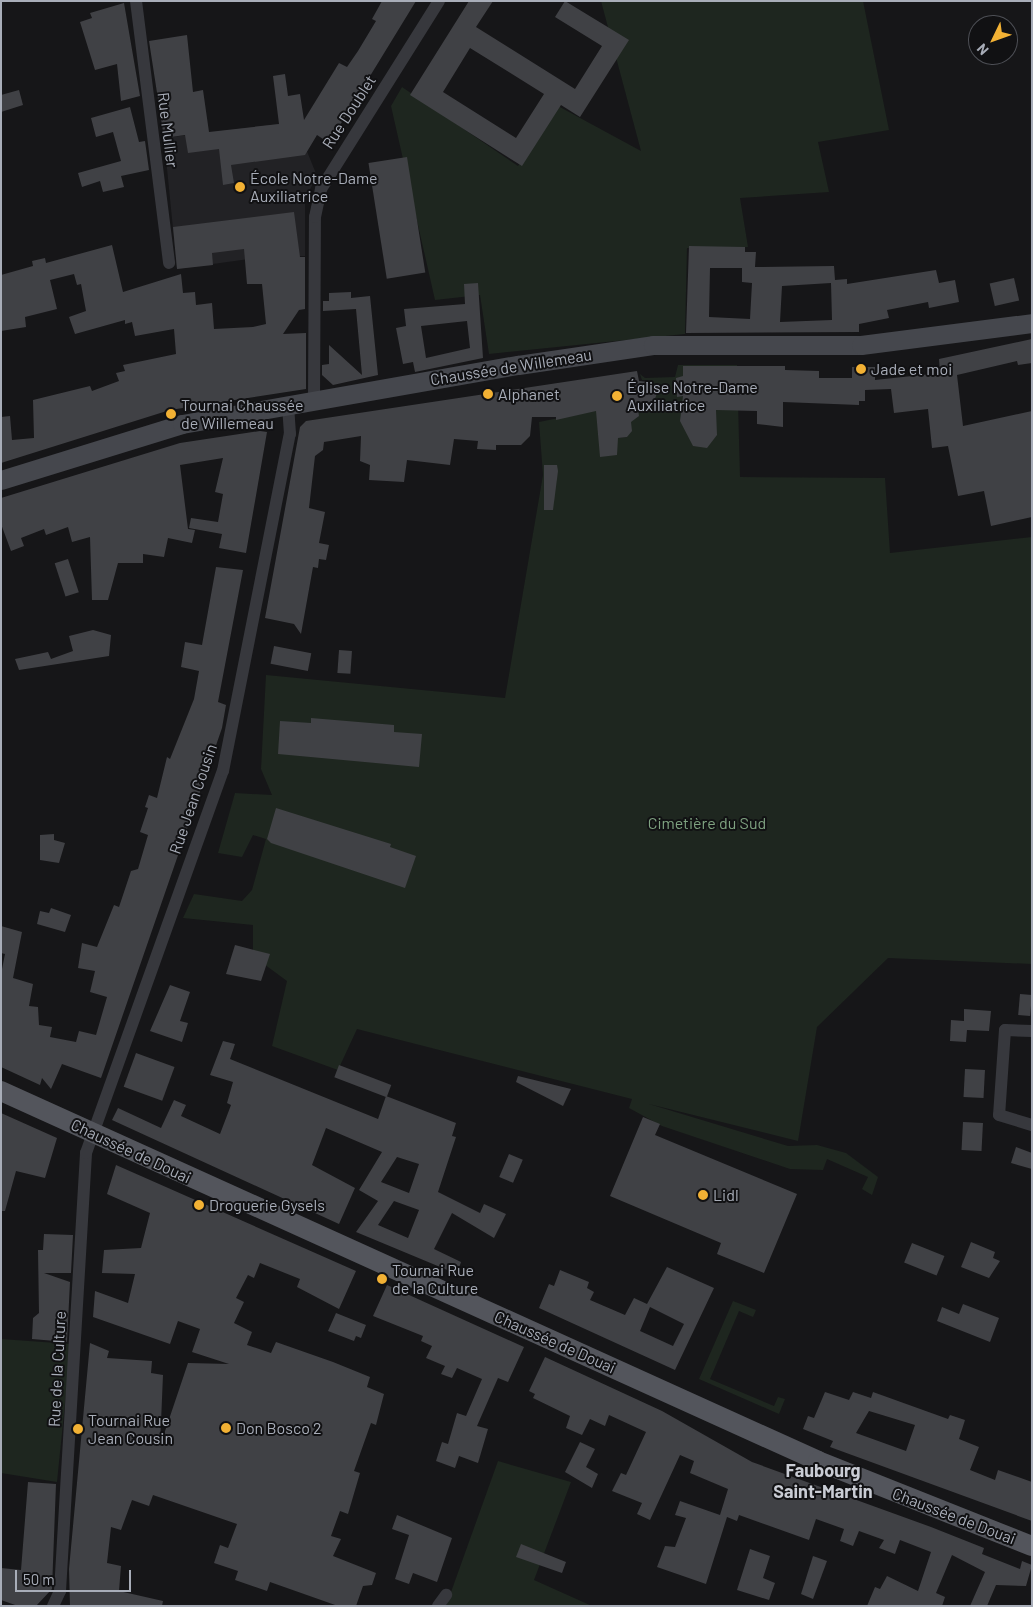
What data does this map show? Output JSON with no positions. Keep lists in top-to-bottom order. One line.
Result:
{"streets":{"main road":["Chaussée de Douai"],"street":["Rue Doublet","Rue Mullier","Chaussée de Willemeau","Rue Jean Cousin","Rue de la Culture"]},"crossings":[["Rue Doublet","Chaussée de Willemeau"],["Chaussée de Willemeau","Rue Jean Cousin"],["Rue Jean Cousin","Chaussée de Douai"],["Rue Jean Cousin","Rue de la Culture"],["Chaussée de Douai","Rue de la Culture"]],"districts":["Faubourg Saint-Martin"],"parks":["Cimetière du Sud"],"places":["École Notre-Dame Auxiliatrice","Jade et moi","Alphanet","Église Notre-Dame Auxiliatrice","Tournai Chaussée de Willemeau","Lidl","Droguerie Gysels","Tournai Rue de la Culture","Don Bosco 2","Tournai Rue Jean Cousin"],"scale_bar":"50 m","north":"bottom left"}
